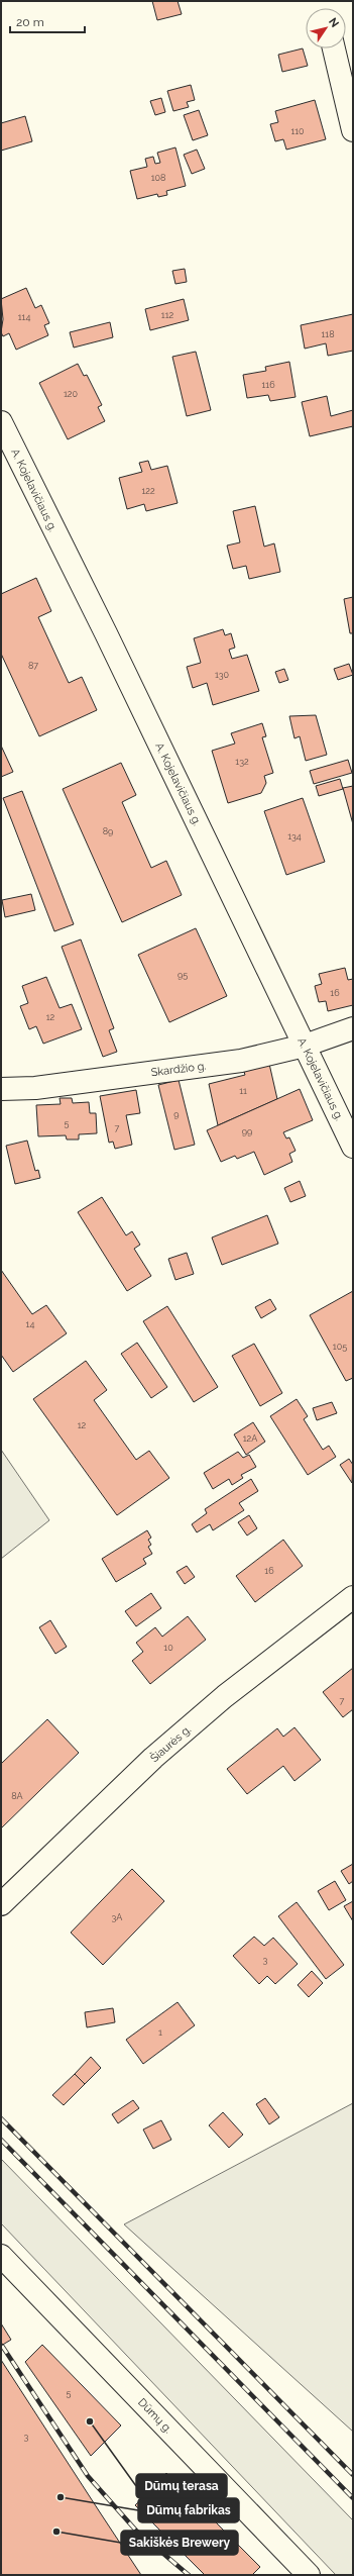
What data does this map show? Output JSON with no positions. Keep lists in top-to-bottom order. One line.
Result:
{"streets":{"street":["A. Kojelavičiaus g.","Skardžio g.","Šiaurės g.","Dūmų g."]},"crossings":[["A. Kojelavičiaus g.","Skardžio g."]],"places":["Dūmų terasa","Dūmų fabrikas","Sakiškės Brewery"],"house_numbers":["110","108","112","114","118","116","120","122","87","130","132","89","134","95","16","12","11","9","5","7","99","14","105","12","12A","16","10","7","8A","3A","3","1","5","3"],"scale_bar":"20 m","north":"top right"}
